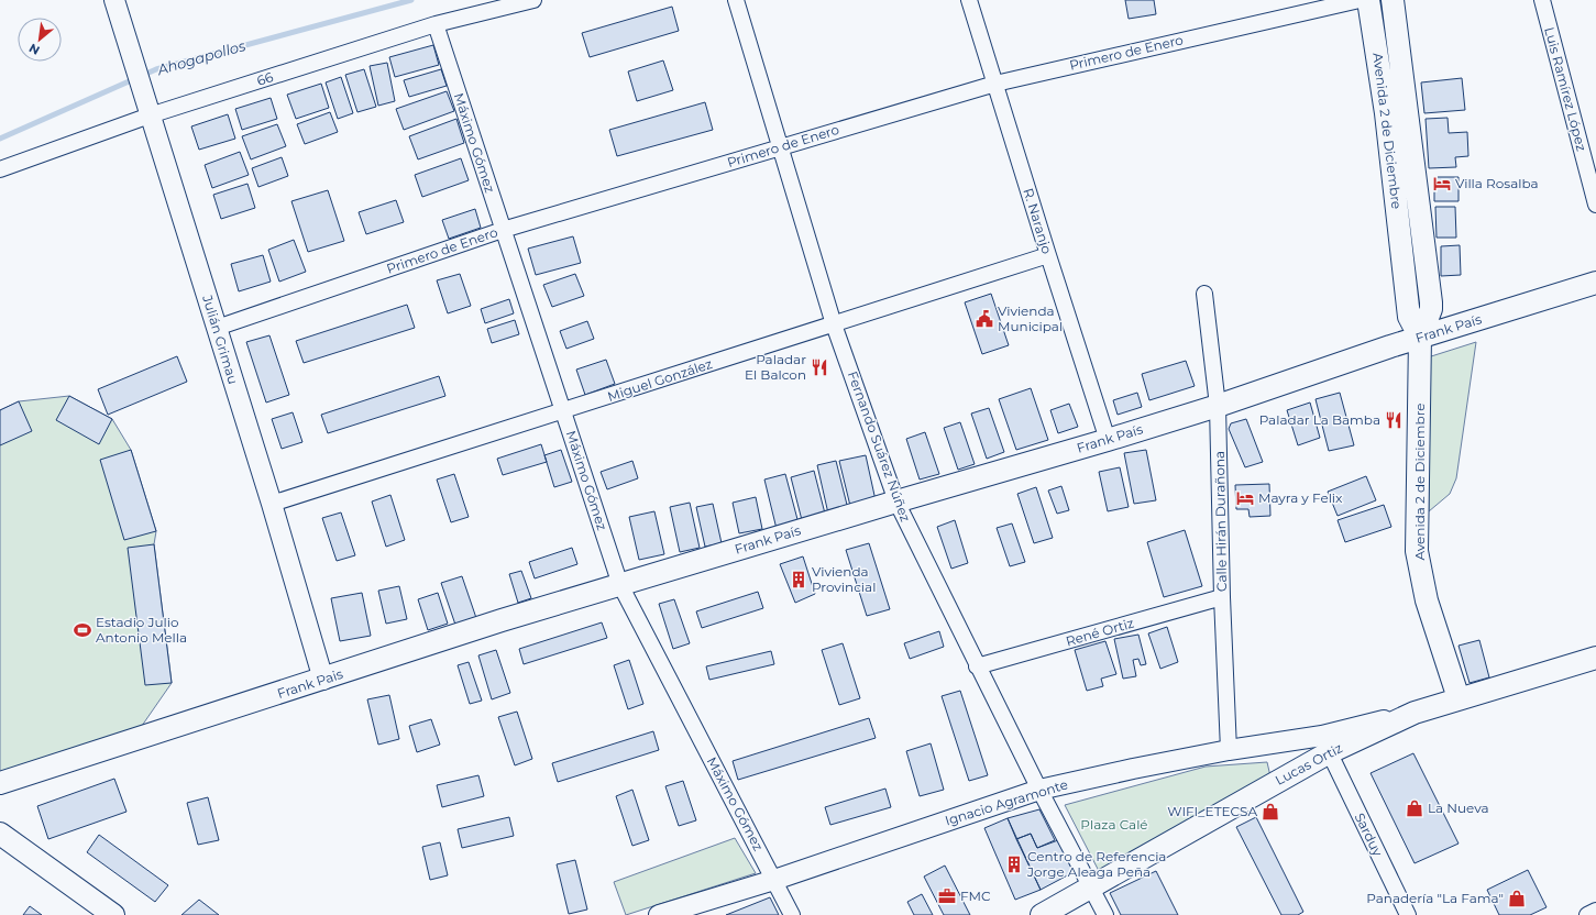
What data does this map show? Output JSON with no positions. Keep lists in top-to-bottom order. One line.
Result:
{"streets":{"main road":["Avenida 2 de Diciembre","Frank País","Frank Pais","Lucas Ortiz"],"street":["Primero de Enero","66","Luis Ramírez López","Máximo Gómez","R. Naranjo","Julián Grimau","Miguel González","Fernando Suárez Núñez","Calle Hirán Durañona","René Ortiz","Ignacio Agramonte","Sarduy"]},"crossings":[["Primero de Enero","Máximo Gómez"],["Primero de Enero","R. Naranjo"],["Primero de Enero","Julián Grimau"],["Primero de Enero","Fernando Suárez Núñez"],["66","Máximo Gómez"],["66","Julián Grimau"],["Avenida 2 de Diciembre","Frank País"],["Avenida 2 de Diciembre","Lucas Ortiz"],["Máximo Gómez","Frank País"],["Máximo Gómez","Miguel González"],["Máximo Gómez","Frank Pais"],["Máximo Gómez","Ignacio Agramonte"],["R. Naranjo","Frank País"],["R. Naranjo","Miguel González"],["Frank País","Fernando Suárez Núñez"],["Frank País","Calle Hirán Durañona"],["Frank País","Frank Pais"],["Julián Grimau","Miguel González"],["Julián Grimau","Frank Pais"],["Miguel González","Fernando Suárez Núñez"],["Fernando Suárez Núñez","René Ortiz"],["Fernando Suárez Núñez","Lucas Ortiz"],["Fernando Suárez Núñez","Ignacio Agramonte"],["Calle Hirán Durañona","René Ortiz"],["Calle Hirán Durañona","Ignacio Agramonte"],["Lucas Ortiz","Ignacio Agramonte"],["Lucas Ortiz","Sarduy"],["Ignacio Agramonte","Sarduy"]],"water":["Ahogapollos"],"parks":["Plaza Calé"],"places":{"hotel":["Villa Rosalba","Mayra y Felix"],"public building":["Vivienda Municipal"],"restaurant":["Paladar El Balcon","Paladar La Bamba"],"building":["Vivienda Provincial","Centro de Referencia Jorge Aleaga Peña"],"sports":["Estadio Julio Antonio Mella"],"shop":["La Nueva","WIFI_ETECSA","Panadería \"La Fama\""],"office":["FMC"]},"north":"bottom left"}
